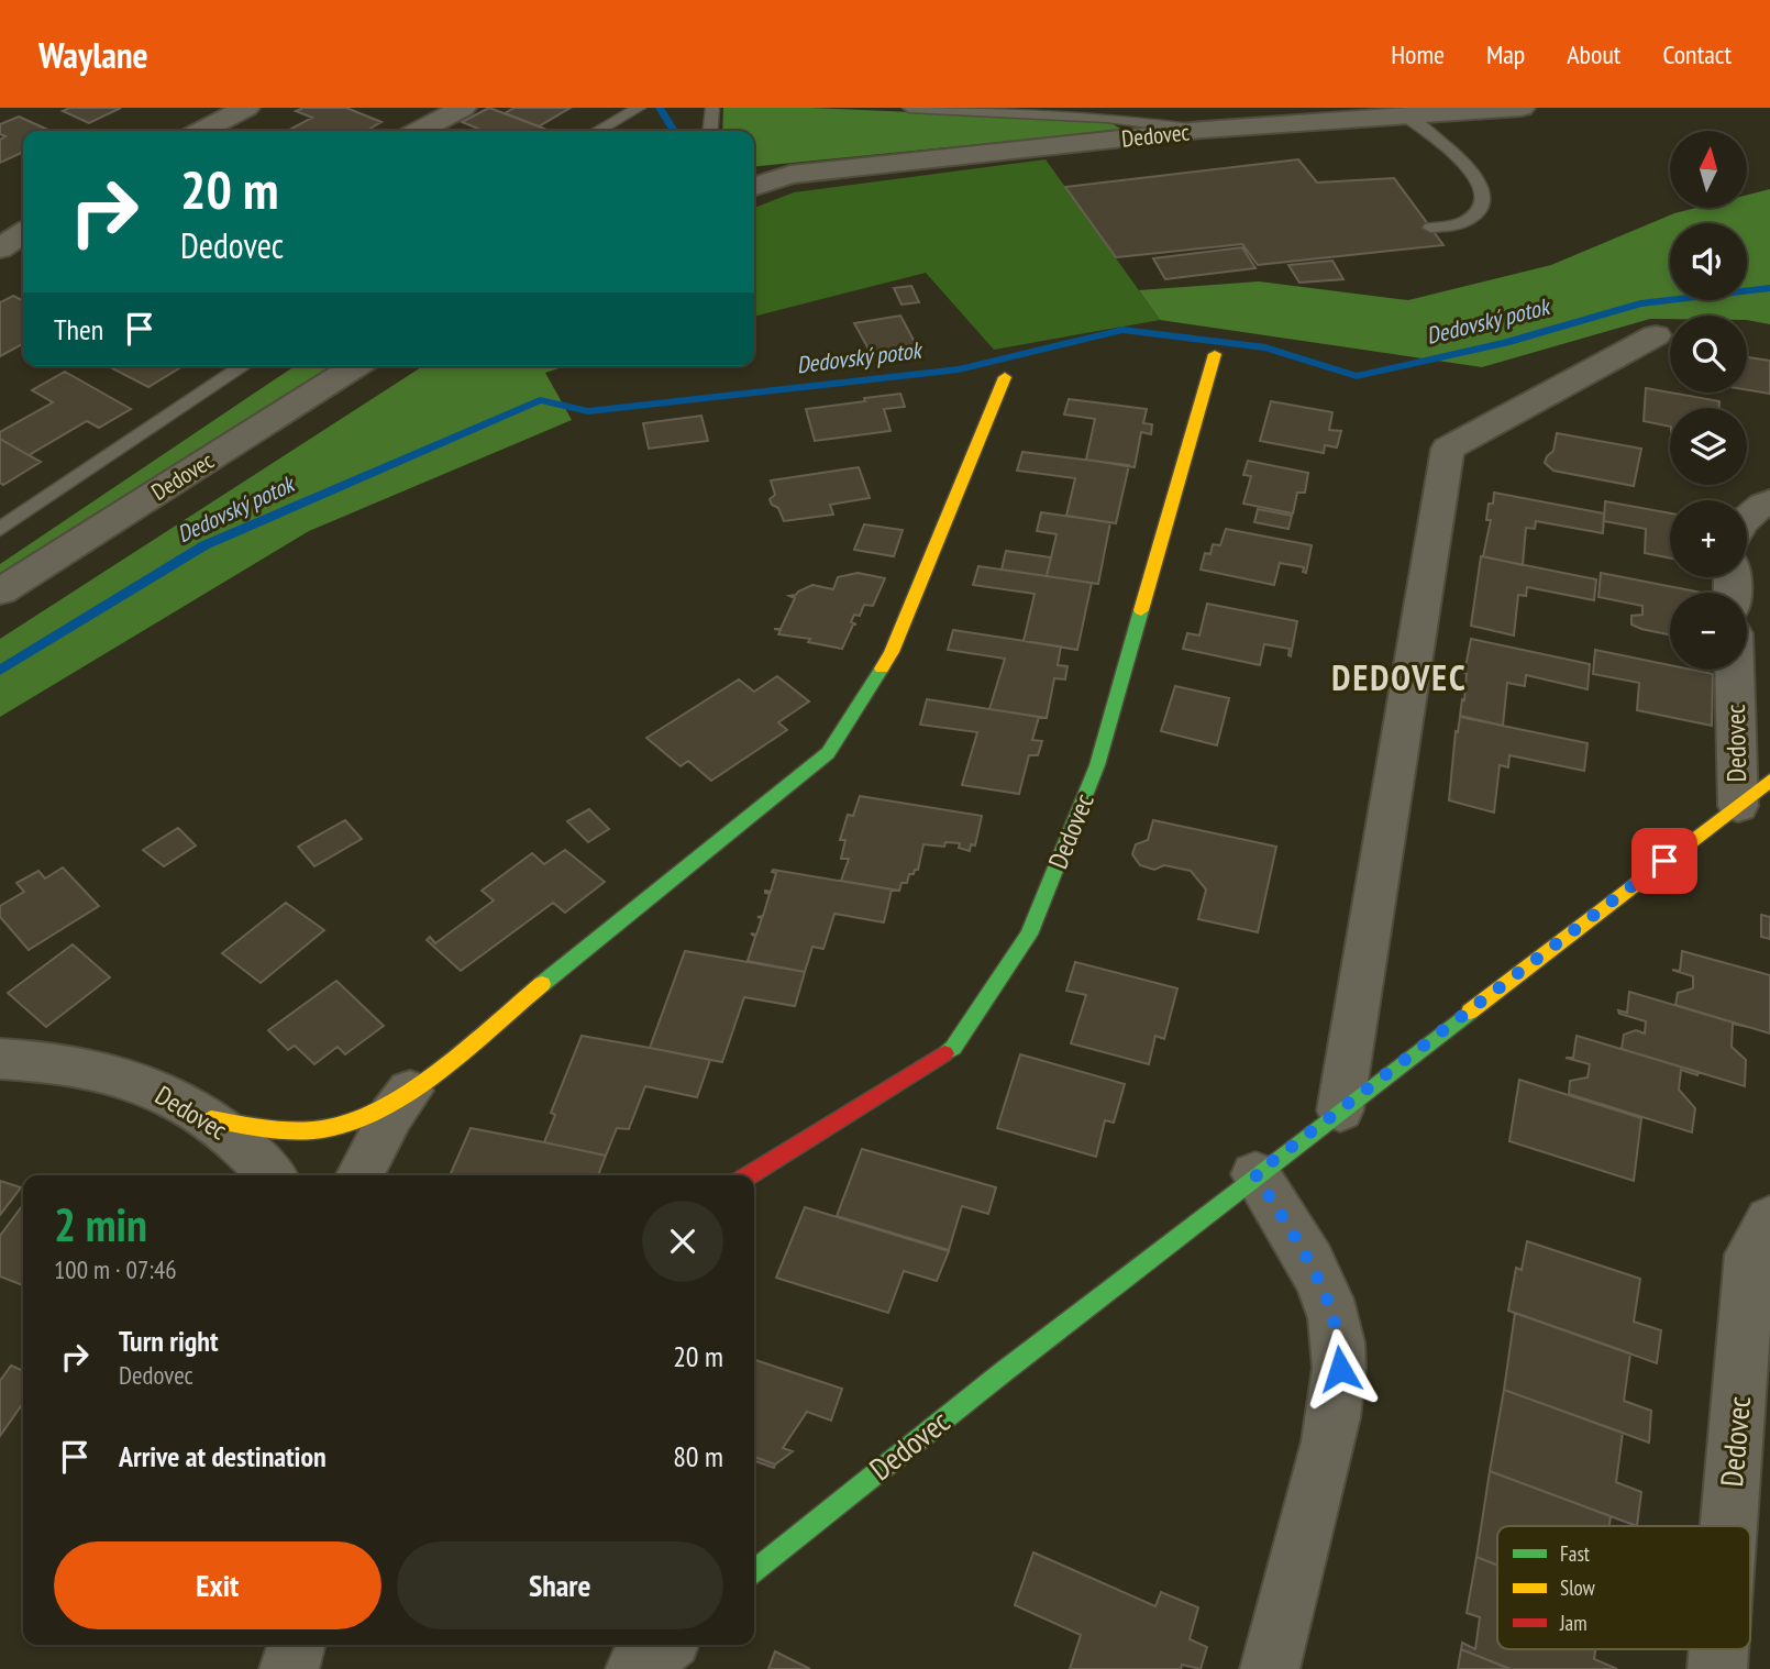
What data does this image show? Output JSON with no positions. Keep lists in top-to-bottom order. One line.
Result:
{"streets":{"street":["Dedovec"]},"districts":["DEDOVEC"],"water":["Dedovský potok"],"legend":["Fast","Slow","Jam"],"north":"top","page":{"header":"Waylane","nav":["Home","Map","About","Contact"],"map_buttons":["+","−"],"turn":["20 m","Dedovec"],"then":"Then","heading":["2 min","100 m · 07:46"],"list":[{"name":"Turn right","note":"Dedovec","value":"20 m"},{"name":"Arrive at destination","value":"80 m"}],"buttons":["Exit","Share"]}}
